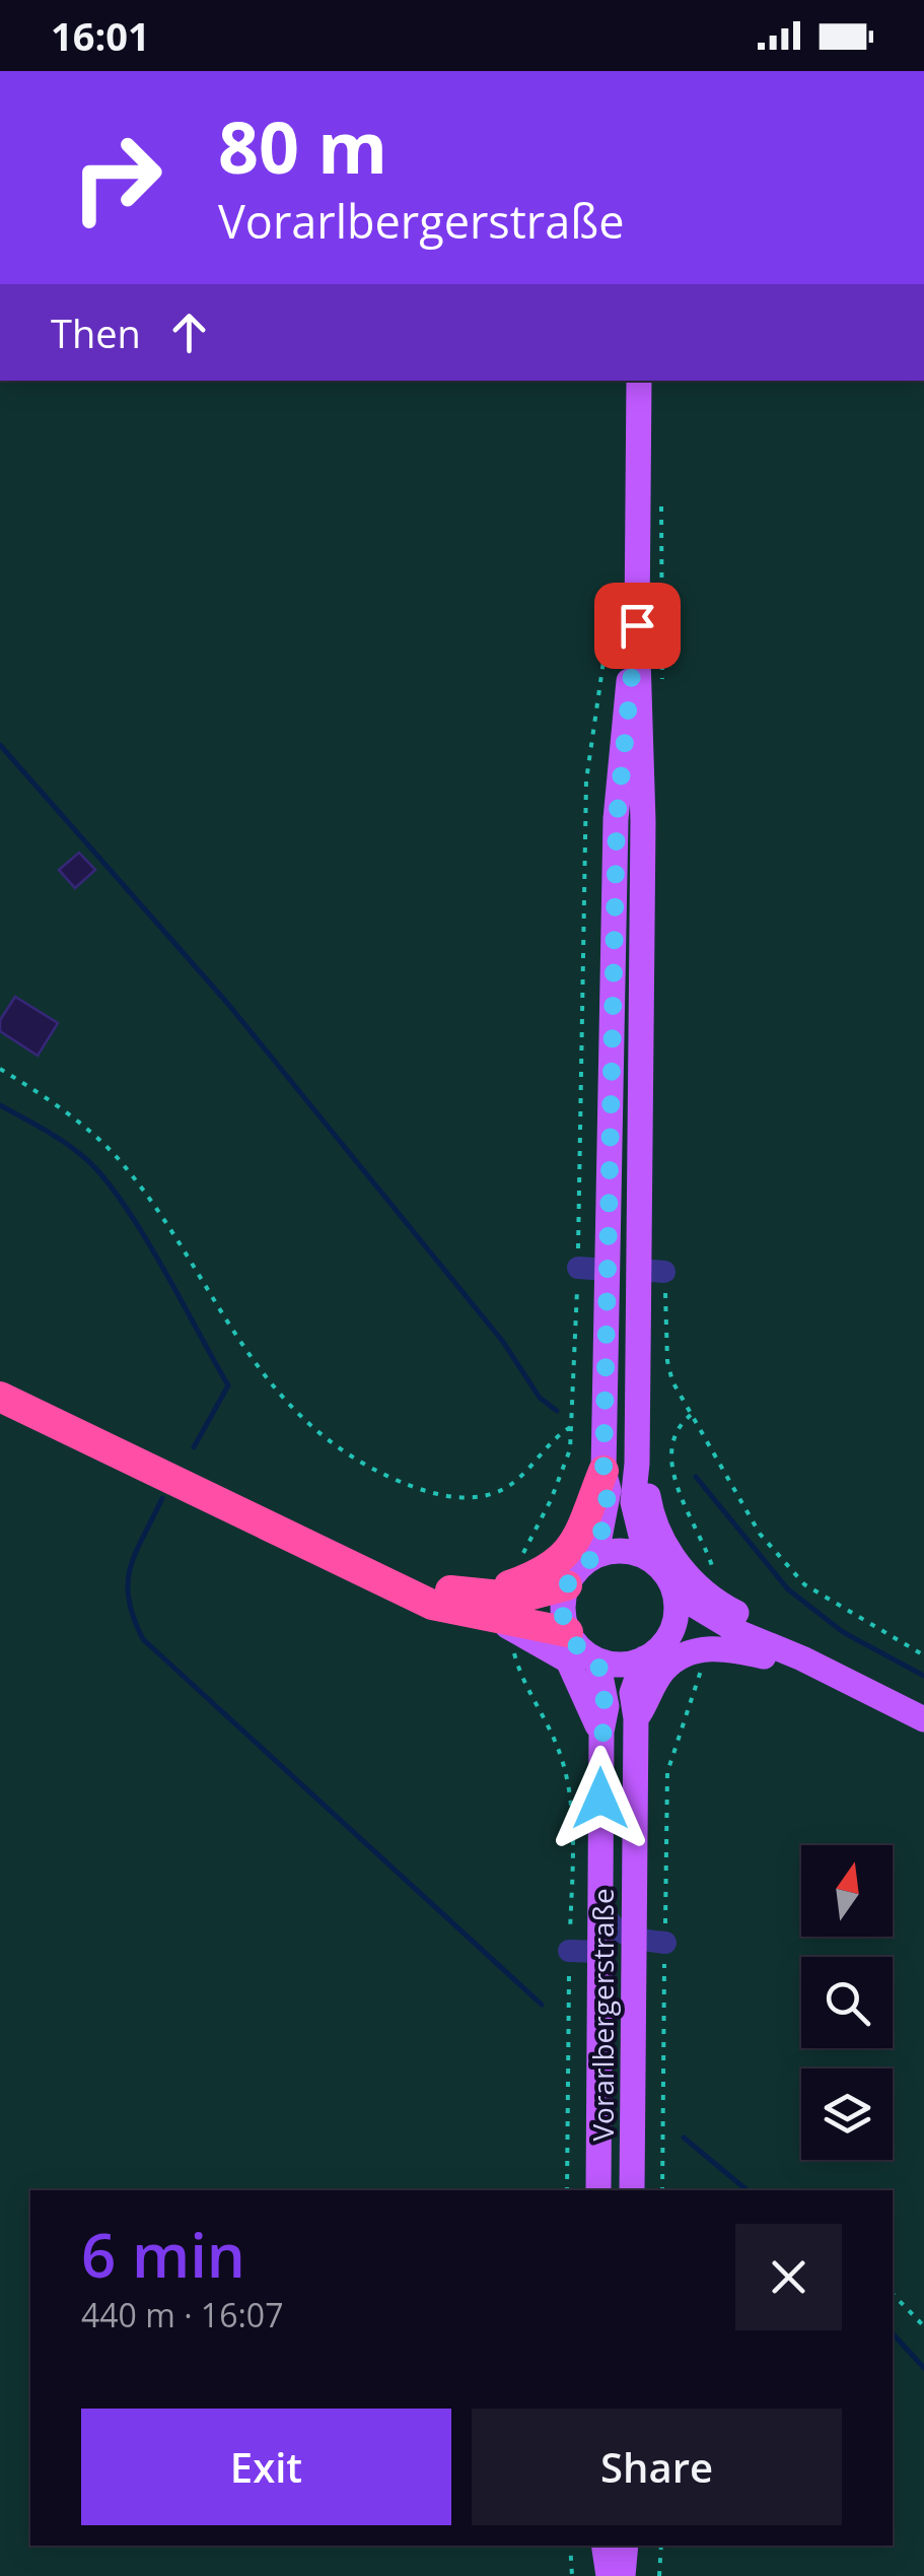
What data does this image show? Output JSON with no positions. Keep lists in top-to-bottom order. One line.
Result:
{"streets":{"main road":["Vorarlbergerstraße"]},"north":"top","page":{"status":"16:01","turn":["80 m","Vorarlbergerstraße"],"then":"Then","heading":["6 min","440 m · 16:07"],"buttons":["Exit","Share"]}}
